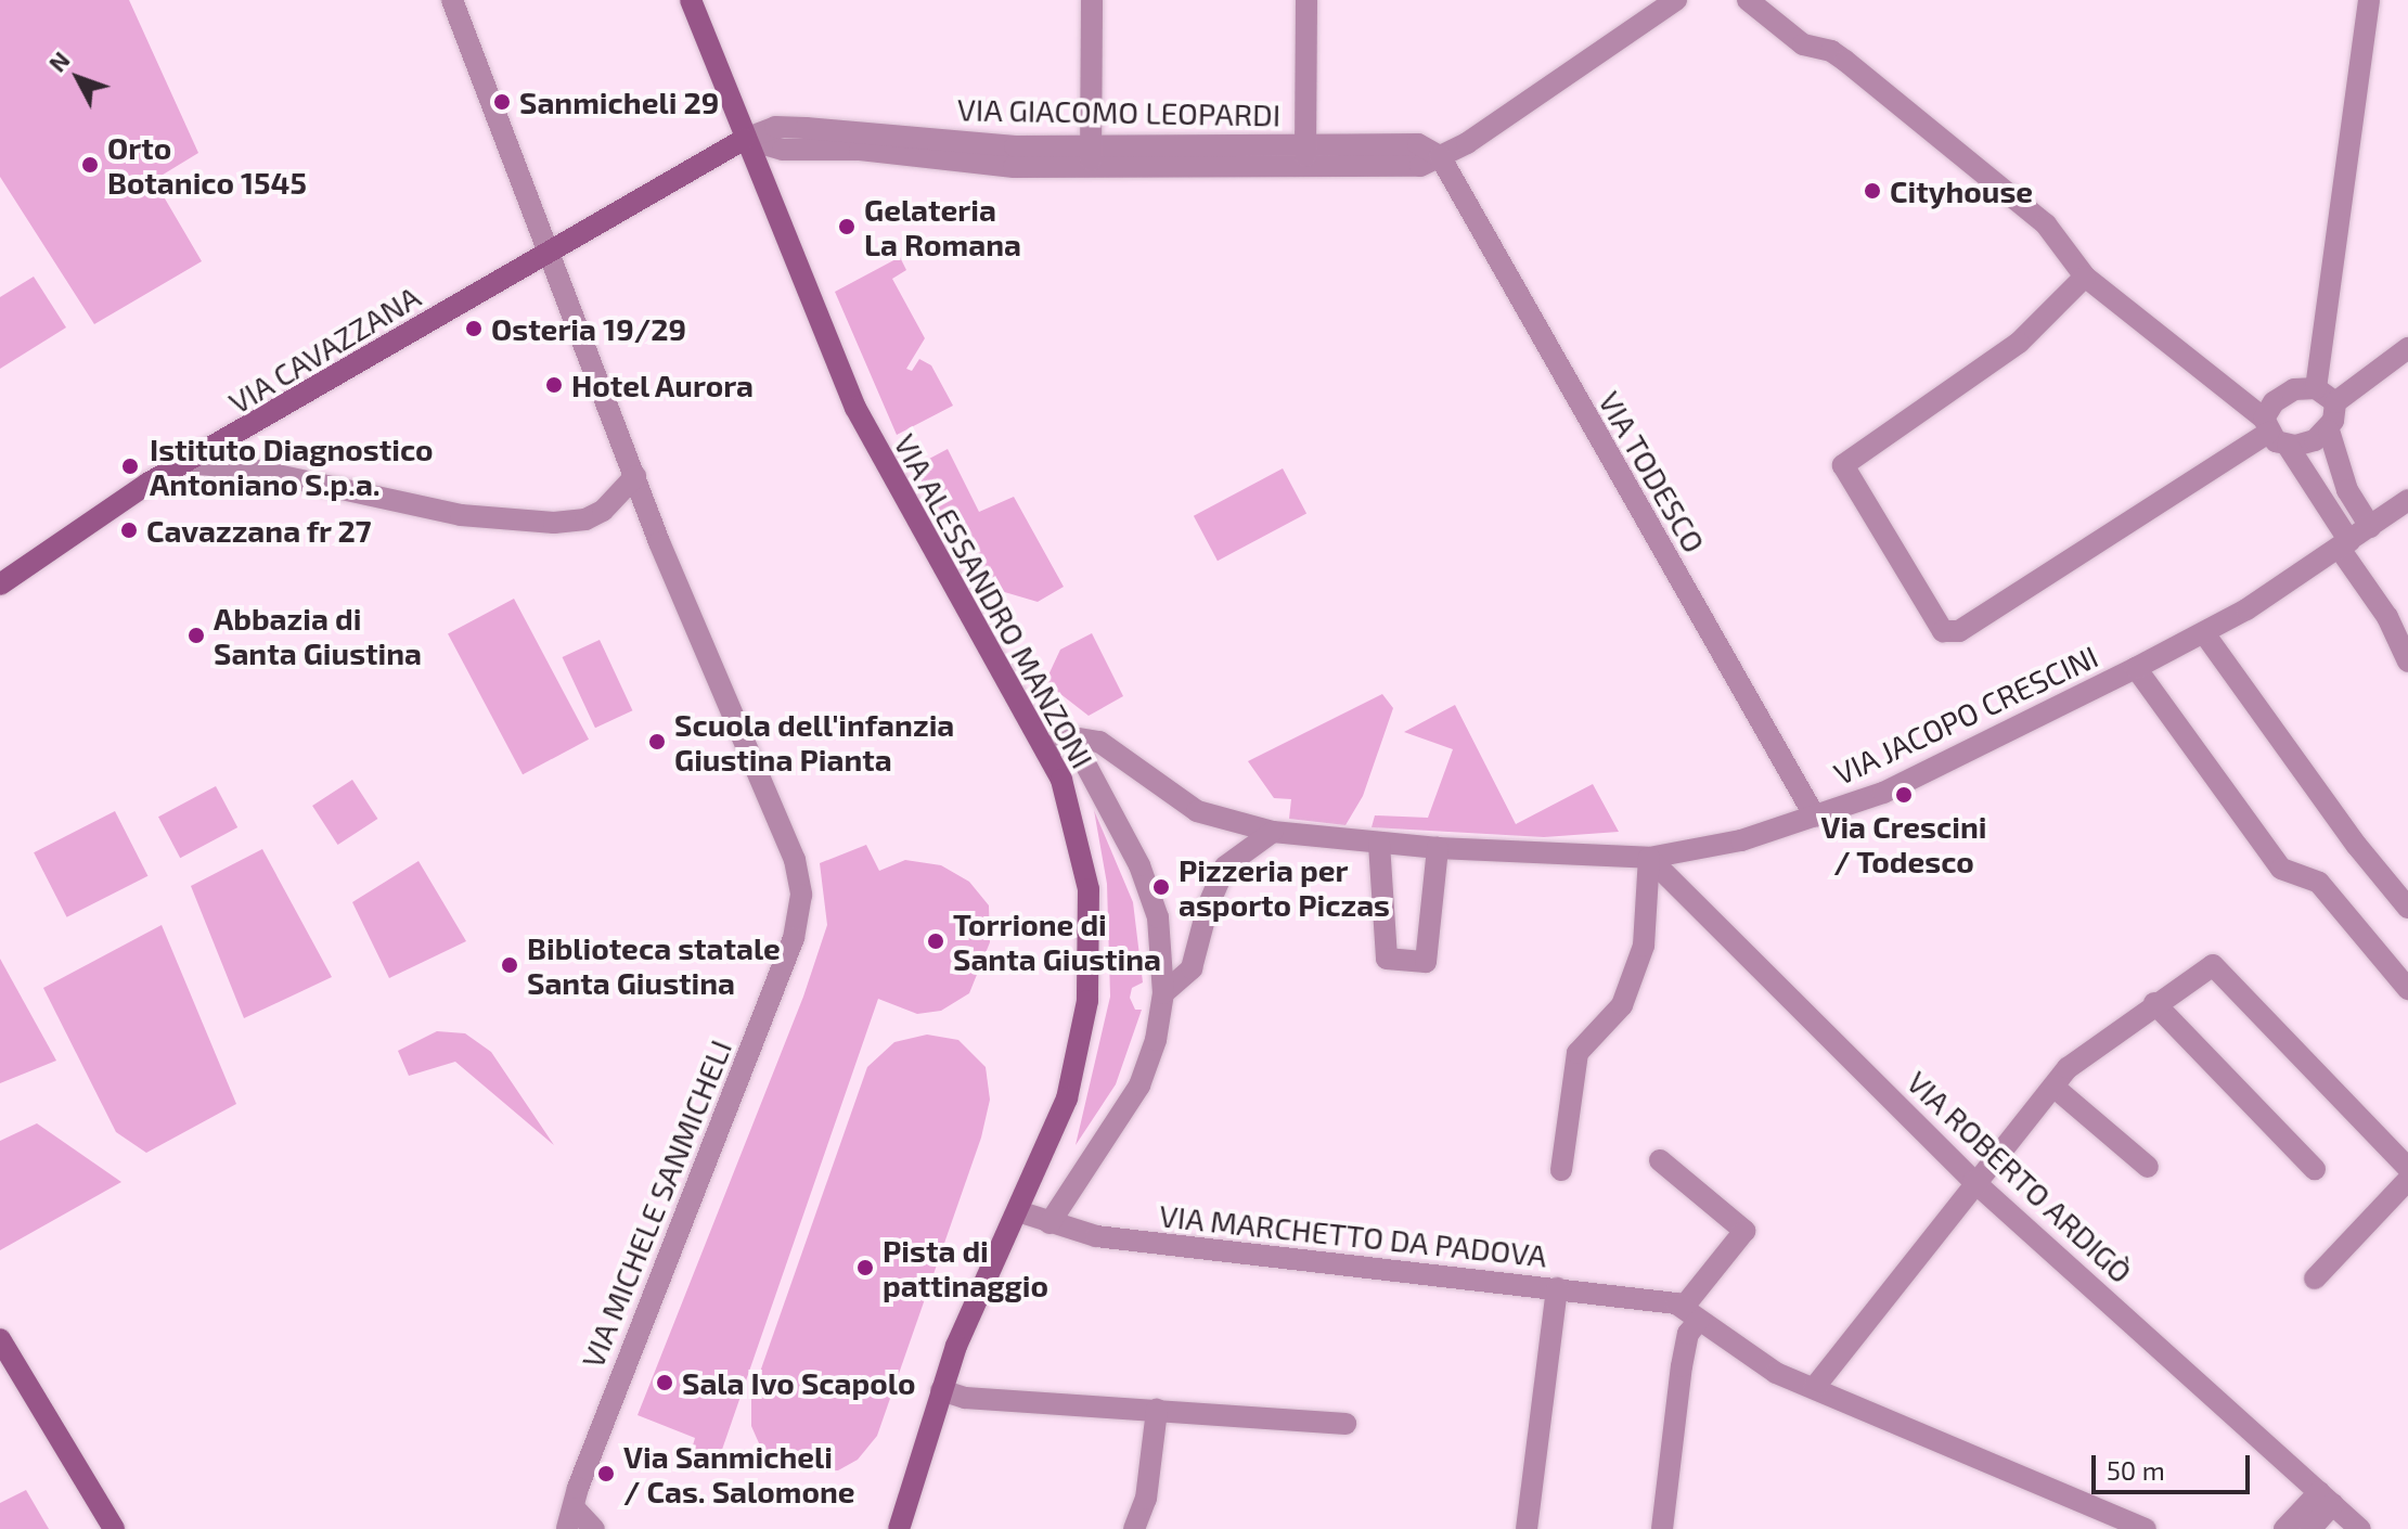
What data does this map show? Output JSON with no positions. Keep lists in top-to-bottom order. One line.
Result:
{"streets":{"main road":["VIA GIACOMO LEOPARDI","VIA CAVAZZANA","VIA ALESSANDRO MANZONI"],"street":["VIA TODESCO","VIA JACOPO CRESCINI","VIA ROBERTO ARDIGÒ","VIA MICHELE SANMICHELI","VIA MARCHETTO DA PADOVA"]},"crossings":[["VIA GIACOMO LEOPARDI","VIA CAVAZZANA"],["VIA GIACOMO LEOPARDI","VIA TODESCO"],["VIA GIACOMO LEOPARDI","VIA ALESSANDRO MANZONI"],["VIA GIACOMO LEOPARDI","VIA MICHELE SANMICHELI"],["VIA CAVAZZANA","VIA MICHELE SANMICHELI"],["VIA TODESCO","VIA JACOPO CRESCINI"],["VIA ALESSANDRO MANZONI","VIA JACOPO CRESCINI"],["VIA ALESSANDRO MANZONI","VIA MARCHETTO DA PADOVA"],["VIA JACOPO CRESCINI","VIA ROBERTO ARDIGÒ"]],"places":["Sanmicheli 29","Orto Botanico 1545","Cityhouse","Gelateria La Romana","Osteria 19/29","Hotel Aurora","Istituto Diagnostico Antoniano S.p.a.","Cavazzana fr 27","Abbazia di Santa Giustina","Scuola dell'infanzia Giustina Pianta","Via Crescini / Todesco","Pizzeria per asporto Piczas","Torrione di Santa Giustina","Biblioteca statale Santa Giustina","Pista di pattinaggio","Sala Ivo Scapolo","Via Sanmicheli / Cas. Salomone"],"scale_bar":"50 m","north":"top left"}
